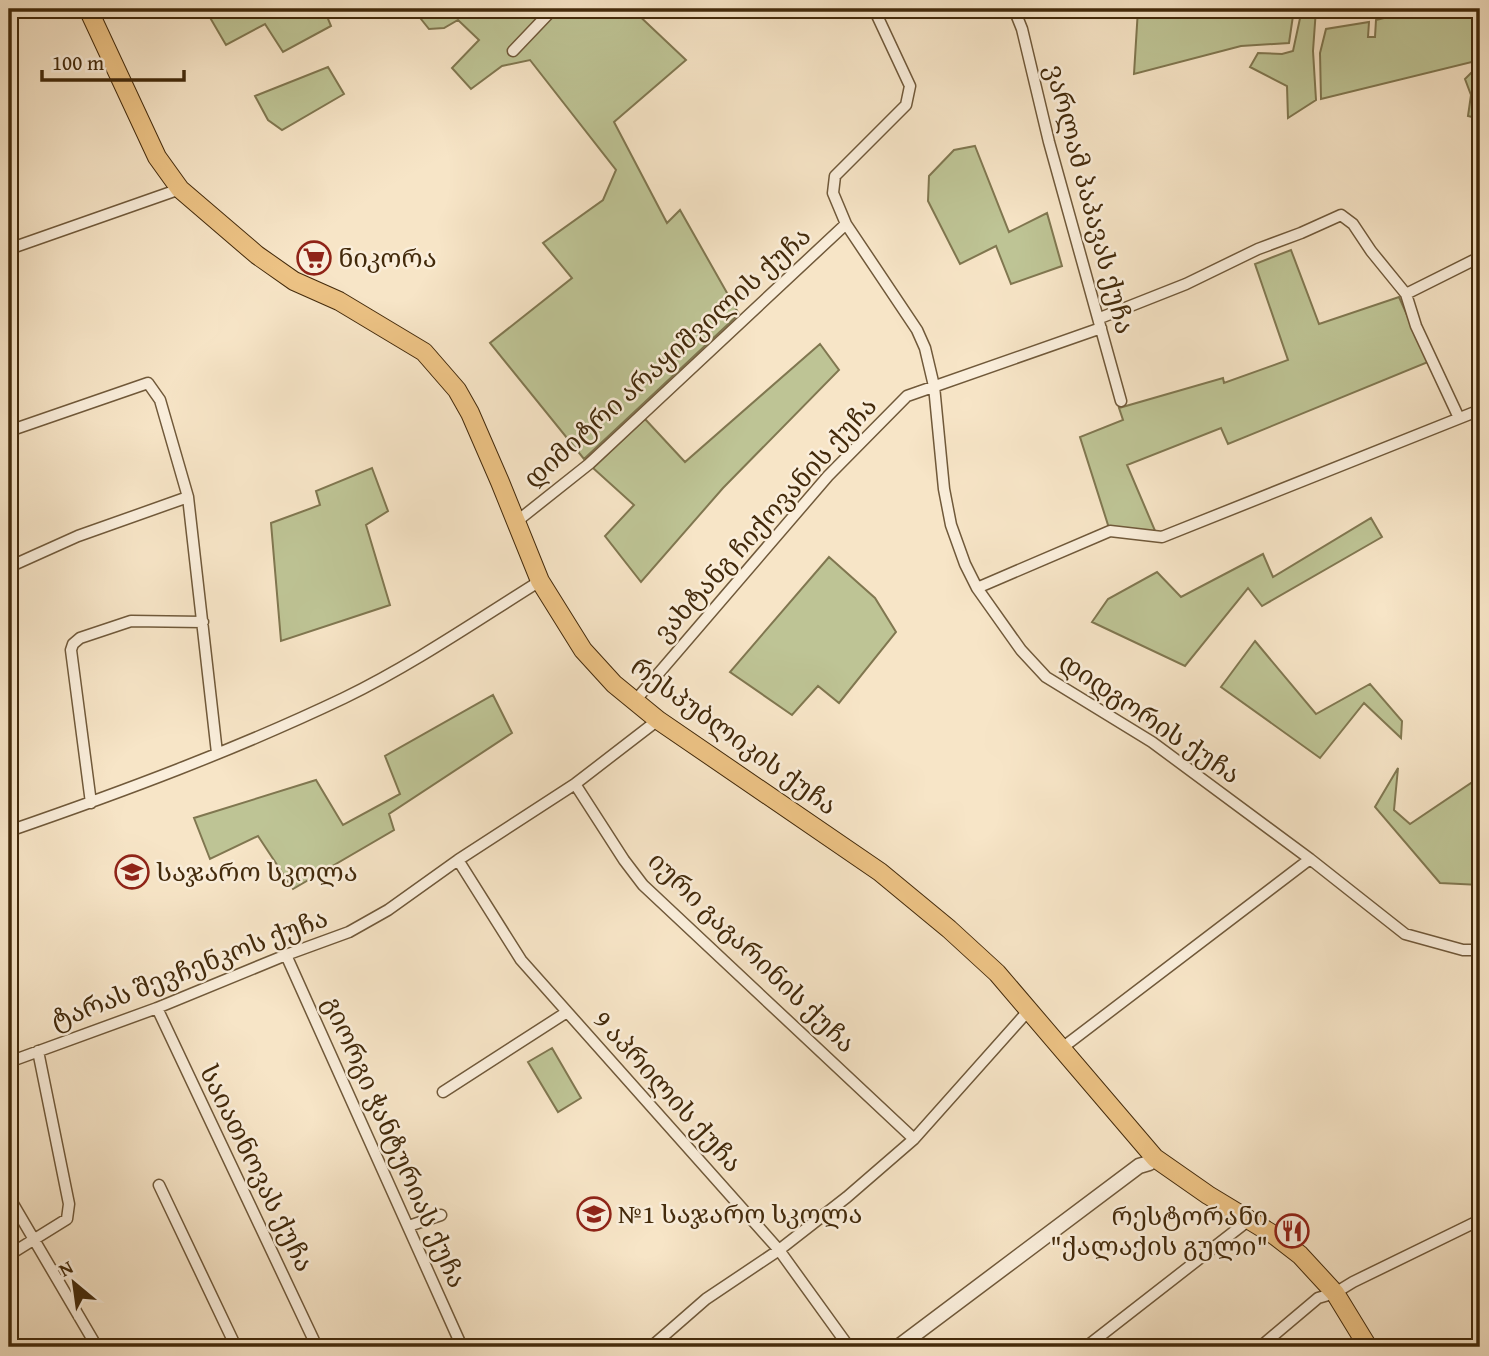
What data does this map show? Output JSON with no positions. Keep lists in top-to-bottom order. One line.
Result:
{"streets":{"main road":["რესპუბლიკის ქუჩა"],"street":["ვარლამ პაპავას ქუჩა","დიმიტრი არაყიშვილის ქუჩა","ვახტანგ ჩიქოვანის ქუჩა","დიდგორის ქუჩა","იური გაგარინის ქუჩა","ტარას შევჩენკოს ქუჩა","9 აპრილის ქუჩა","გიორგი ჭანტურიას ქუჩა","საიათნოვას ქუჩა"]},"crossings":[["ვარლამ პაპავას ქუჩა","ვახტანგ ჩიქოვანის ქუჩა"],["დიმიტრი არაყიშვილის ქუჩა","დიდგორის ქუჩა"],["დიმიტრი არაყიშვილის ქუჩა","რესპუბლიკის ქუჩა"],["ვახტანგ ჩიქოვანის ქუჩა","დიდგორის ქუჩა"],["ვახტანგ ჩიქოვანის ქუჩა","რესპუბლიკის ქუჩა"],["რესპუბლიკის ქუჩა","ტარას შევჩენკოს ქუჩა"],["იური გაგარინის ქუჩა","ტარას შევჩენკოს ქუჩა"],["ტარას შევჩენკოს ქუჩა","9 აპრილის ქუჩა"],["ტარას შევჩენკოს ქუჩა","გიორგი ჭანტურიას ქუჩა"],["ტარას შევჩენკოს ქუჩა","საიათნოვას ქუჩა"]],"places":{"supermarket":["ნიკორა"],"school or university":["საჯარო სკოლა","№1 საჯარო სკოლა"],"restaurant":["რესტორანი \"ქალაქის გული\""]},"scale_bar":"100 m","north":"top left"}
